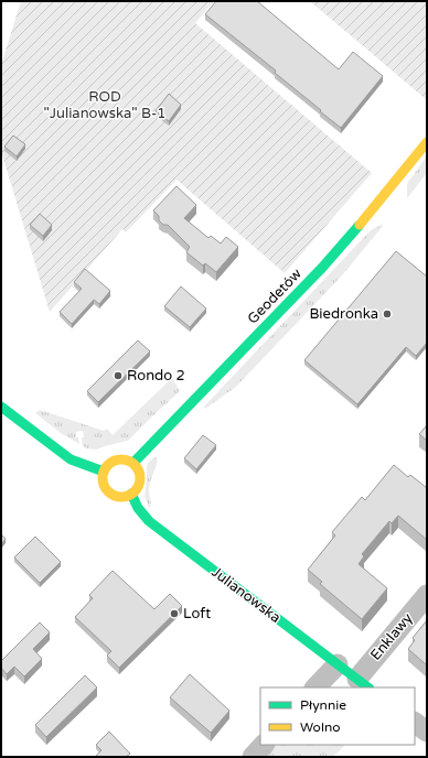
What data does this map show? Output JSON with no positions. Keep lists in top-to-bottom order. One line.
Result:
{"streets":{"street":["Geodetów","Julianowska","Enklawy"]},"crossings":[["Geodetów","Julianowska"],["Julianowska","Enklawy"]],"parks":["ROD \"Julianowska\" B-1"],"places":["Biedronka","Rondo 2","Loft"],"legend":["Płynnie","Wolno"]}
